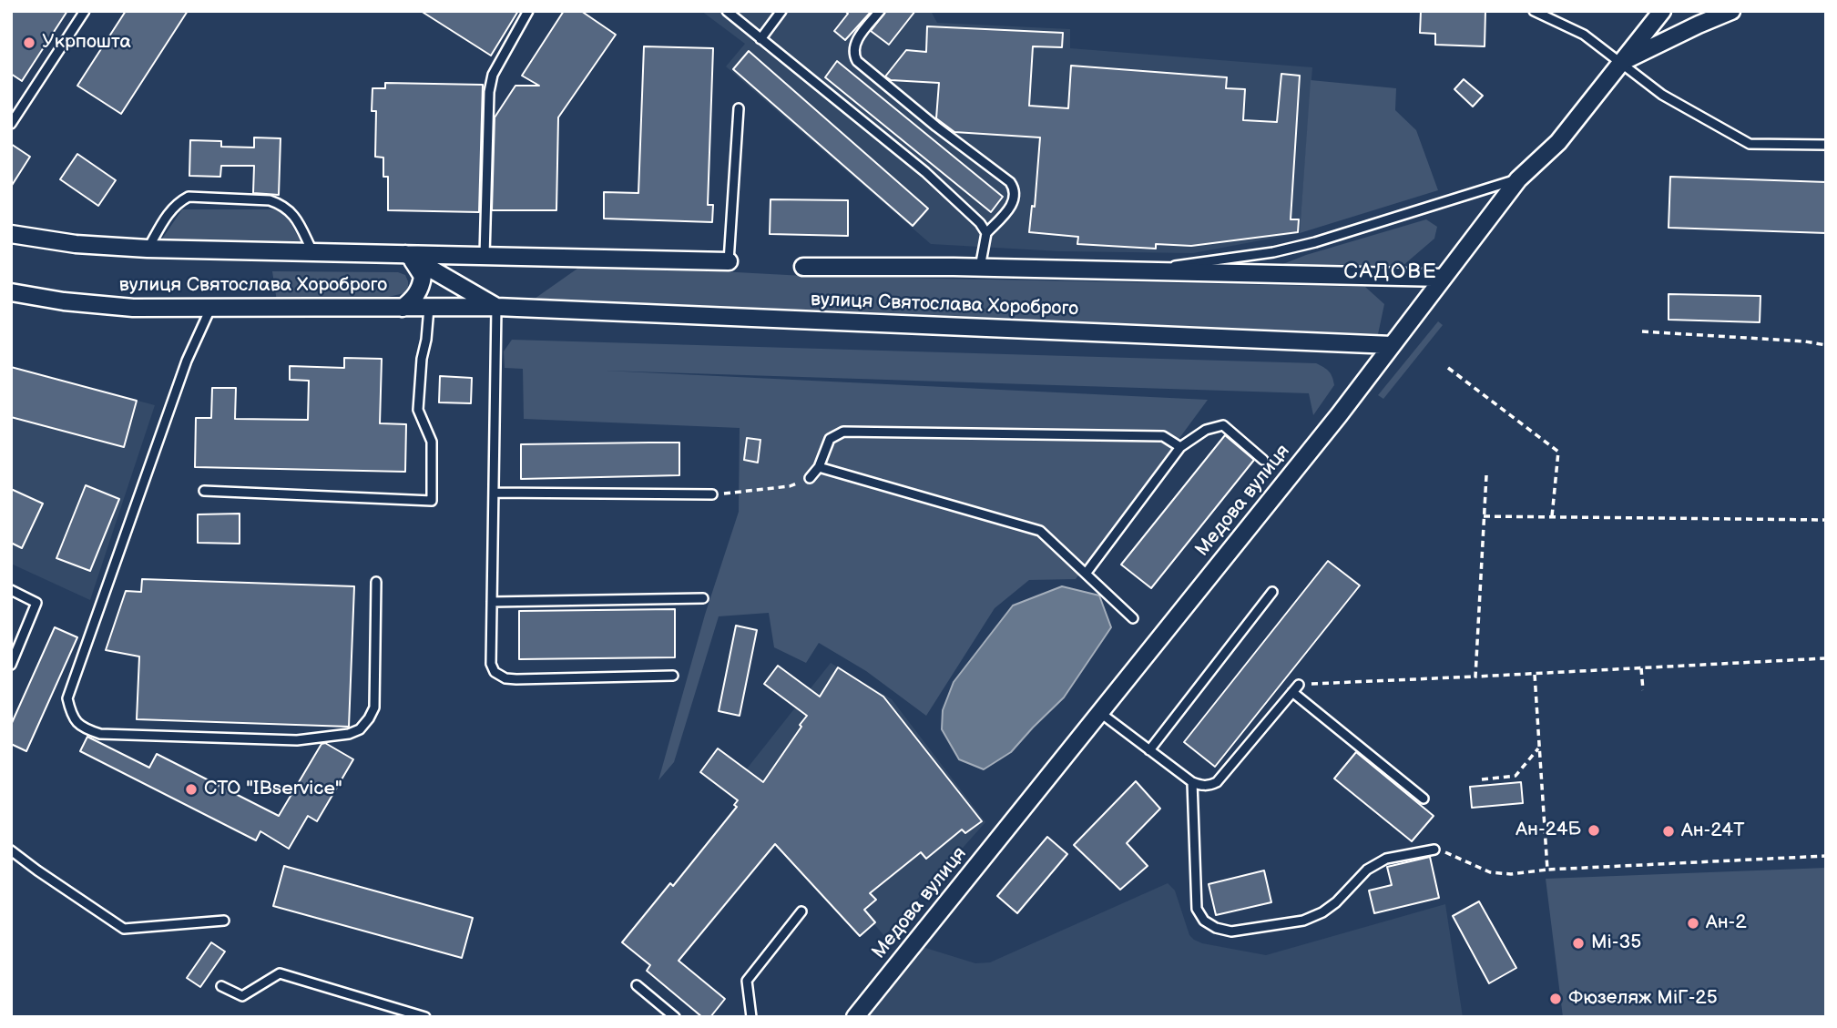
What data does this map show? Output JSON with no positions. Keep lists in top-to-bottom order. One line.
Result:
{"streets":{"street":["вулиця Святослава Хороброго","Медова вулиця"]},"crossings":[["вулиця Святослава Хороброго","Медова вулиця"]],"districts":["САДОВЕ"],"places":["Укрпошта","СТО \"IBservice\"","Ан-24Б","Ан-24Т","Ан-2","Мі-35","Фюзеляж МіГ-25"]}
